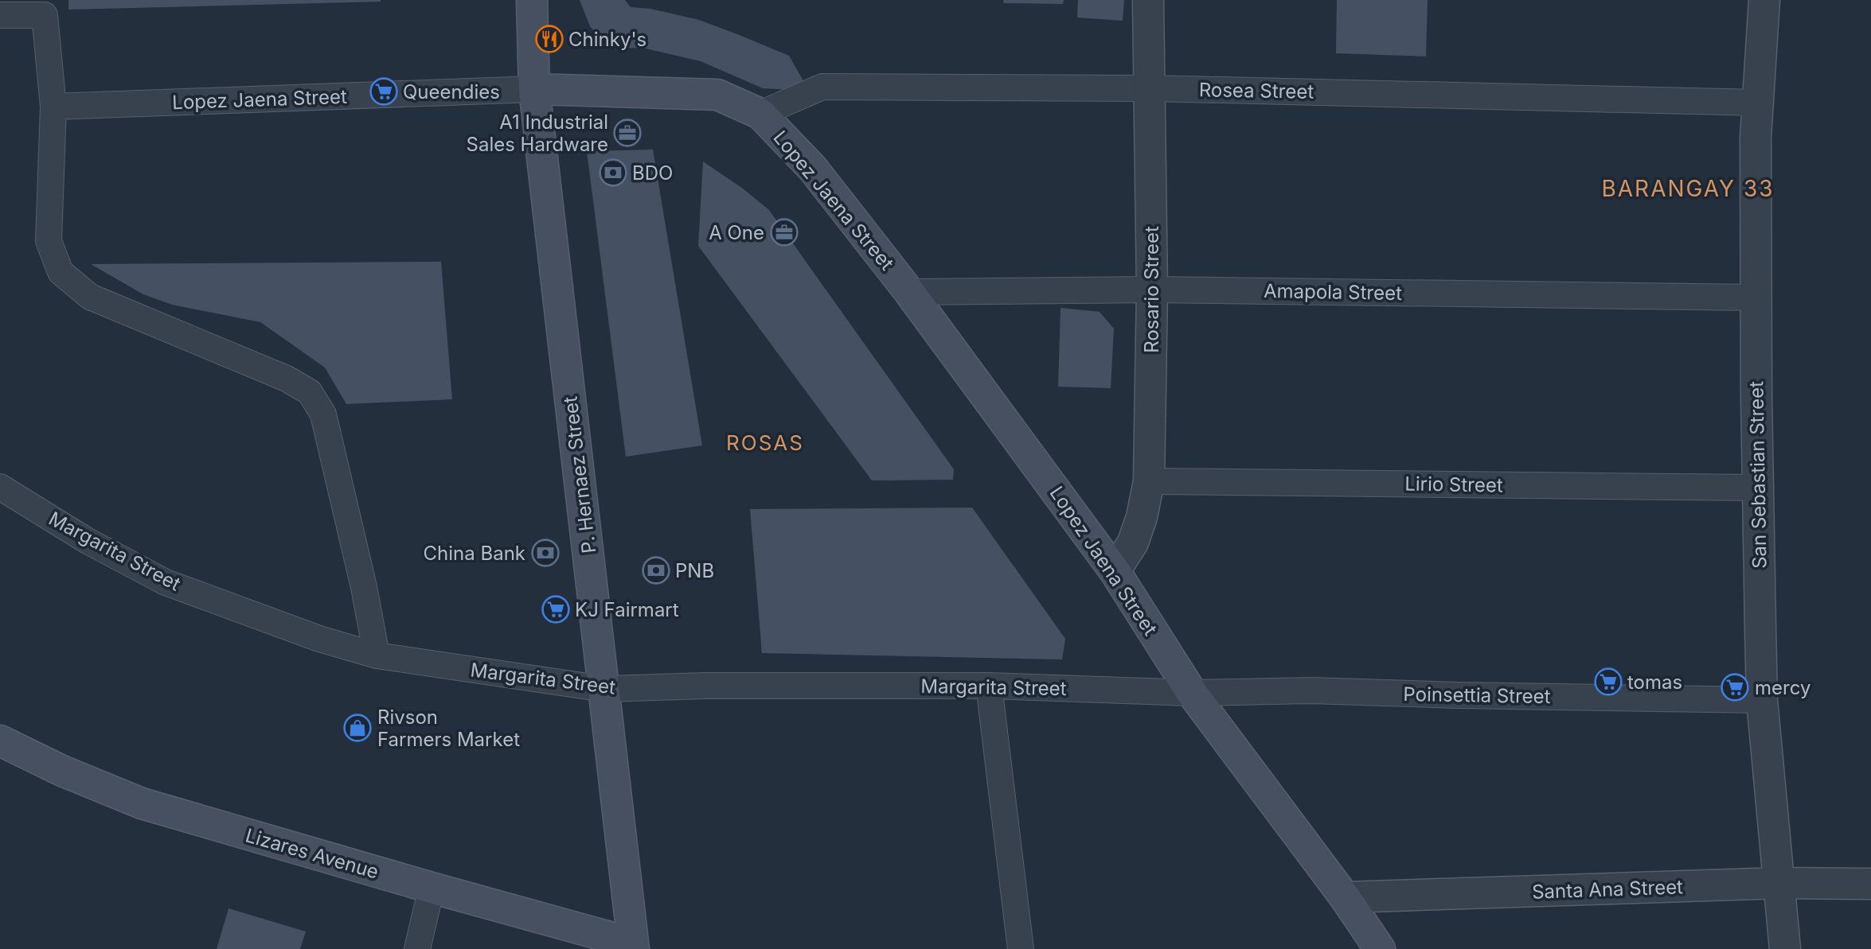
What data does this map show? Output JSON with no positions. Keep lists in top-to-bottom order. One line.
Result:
{"streets":{"main road":["Lopez Jaena Street","P. Hernaez Street","Lizares Avenue"],"street":["Rosea Street","Rosario Street","Amapola Street","San Sebastian Street","Lirio Street","Margarita Street","Poinsettia Street","Santa Ana Street"]},"crossings":[["Rosea Street","Lopez Jaena Street"],["Rosea Street","Rosario Street"],["Rosea Street","San Sebastian Street"],["Lopez Jaena Street","Rosario Street"],["Lopez Jaena Street","Amapola Street"],["Lopez Jaena Street","P. Hernaez Street"],["Lopez Jaena Street","Margarita Street"],["Lopez Jaena Street","Poinsettia Street"],["Lopez Jaena Street","Santa Ana Street"],["Rosario Street","Amapola Street"],["Rosario Street","Lirio Street"],["Amapola Street","San Sebastian Street"],["P. Hernaez Street","Margarita Street"],["P. Hernaez Street","Lizares Avenue"],["San Sebastian Street","Lirio Street"],["San Sebastian Street","Poinsettia Street"],["San Sebastian Street","Santa Ana Street"],["Margarita Street","Poinsettia Street"]],"districts":["BARANGAY 33","ROSAS"],"places":{"restaurant":["Chinky's"],"supermarket":["Queendies","KJ Fairmart","tomas","mercy"],"office":["A1 Industrial Sales Hardware","A One"],"bank":["BDO","China Bank","PNB"],"shop":["Rivson Farmers Market"]}}
